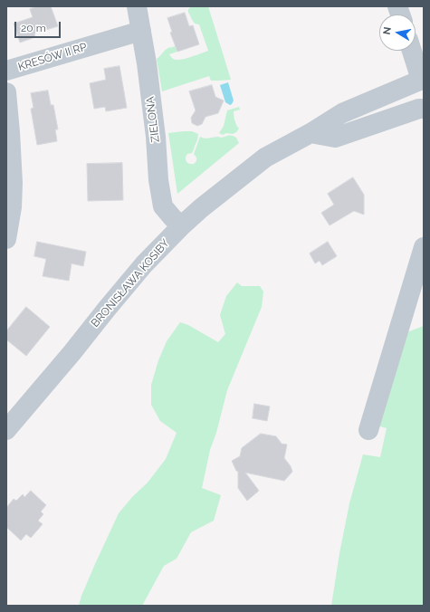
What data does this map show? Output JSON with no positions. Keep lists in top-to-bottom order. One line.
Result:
{"streets":{"street":["KRESÓW II RP","ZIELONA","BRONISŁAWA KOSIBY"]},"crossings":[["KRESÓW II RP","ZIELONA"],["ZIELONA","BRONISŁAWA KOSIBY"]],"scale_bar":"20 m","north":"left"}
